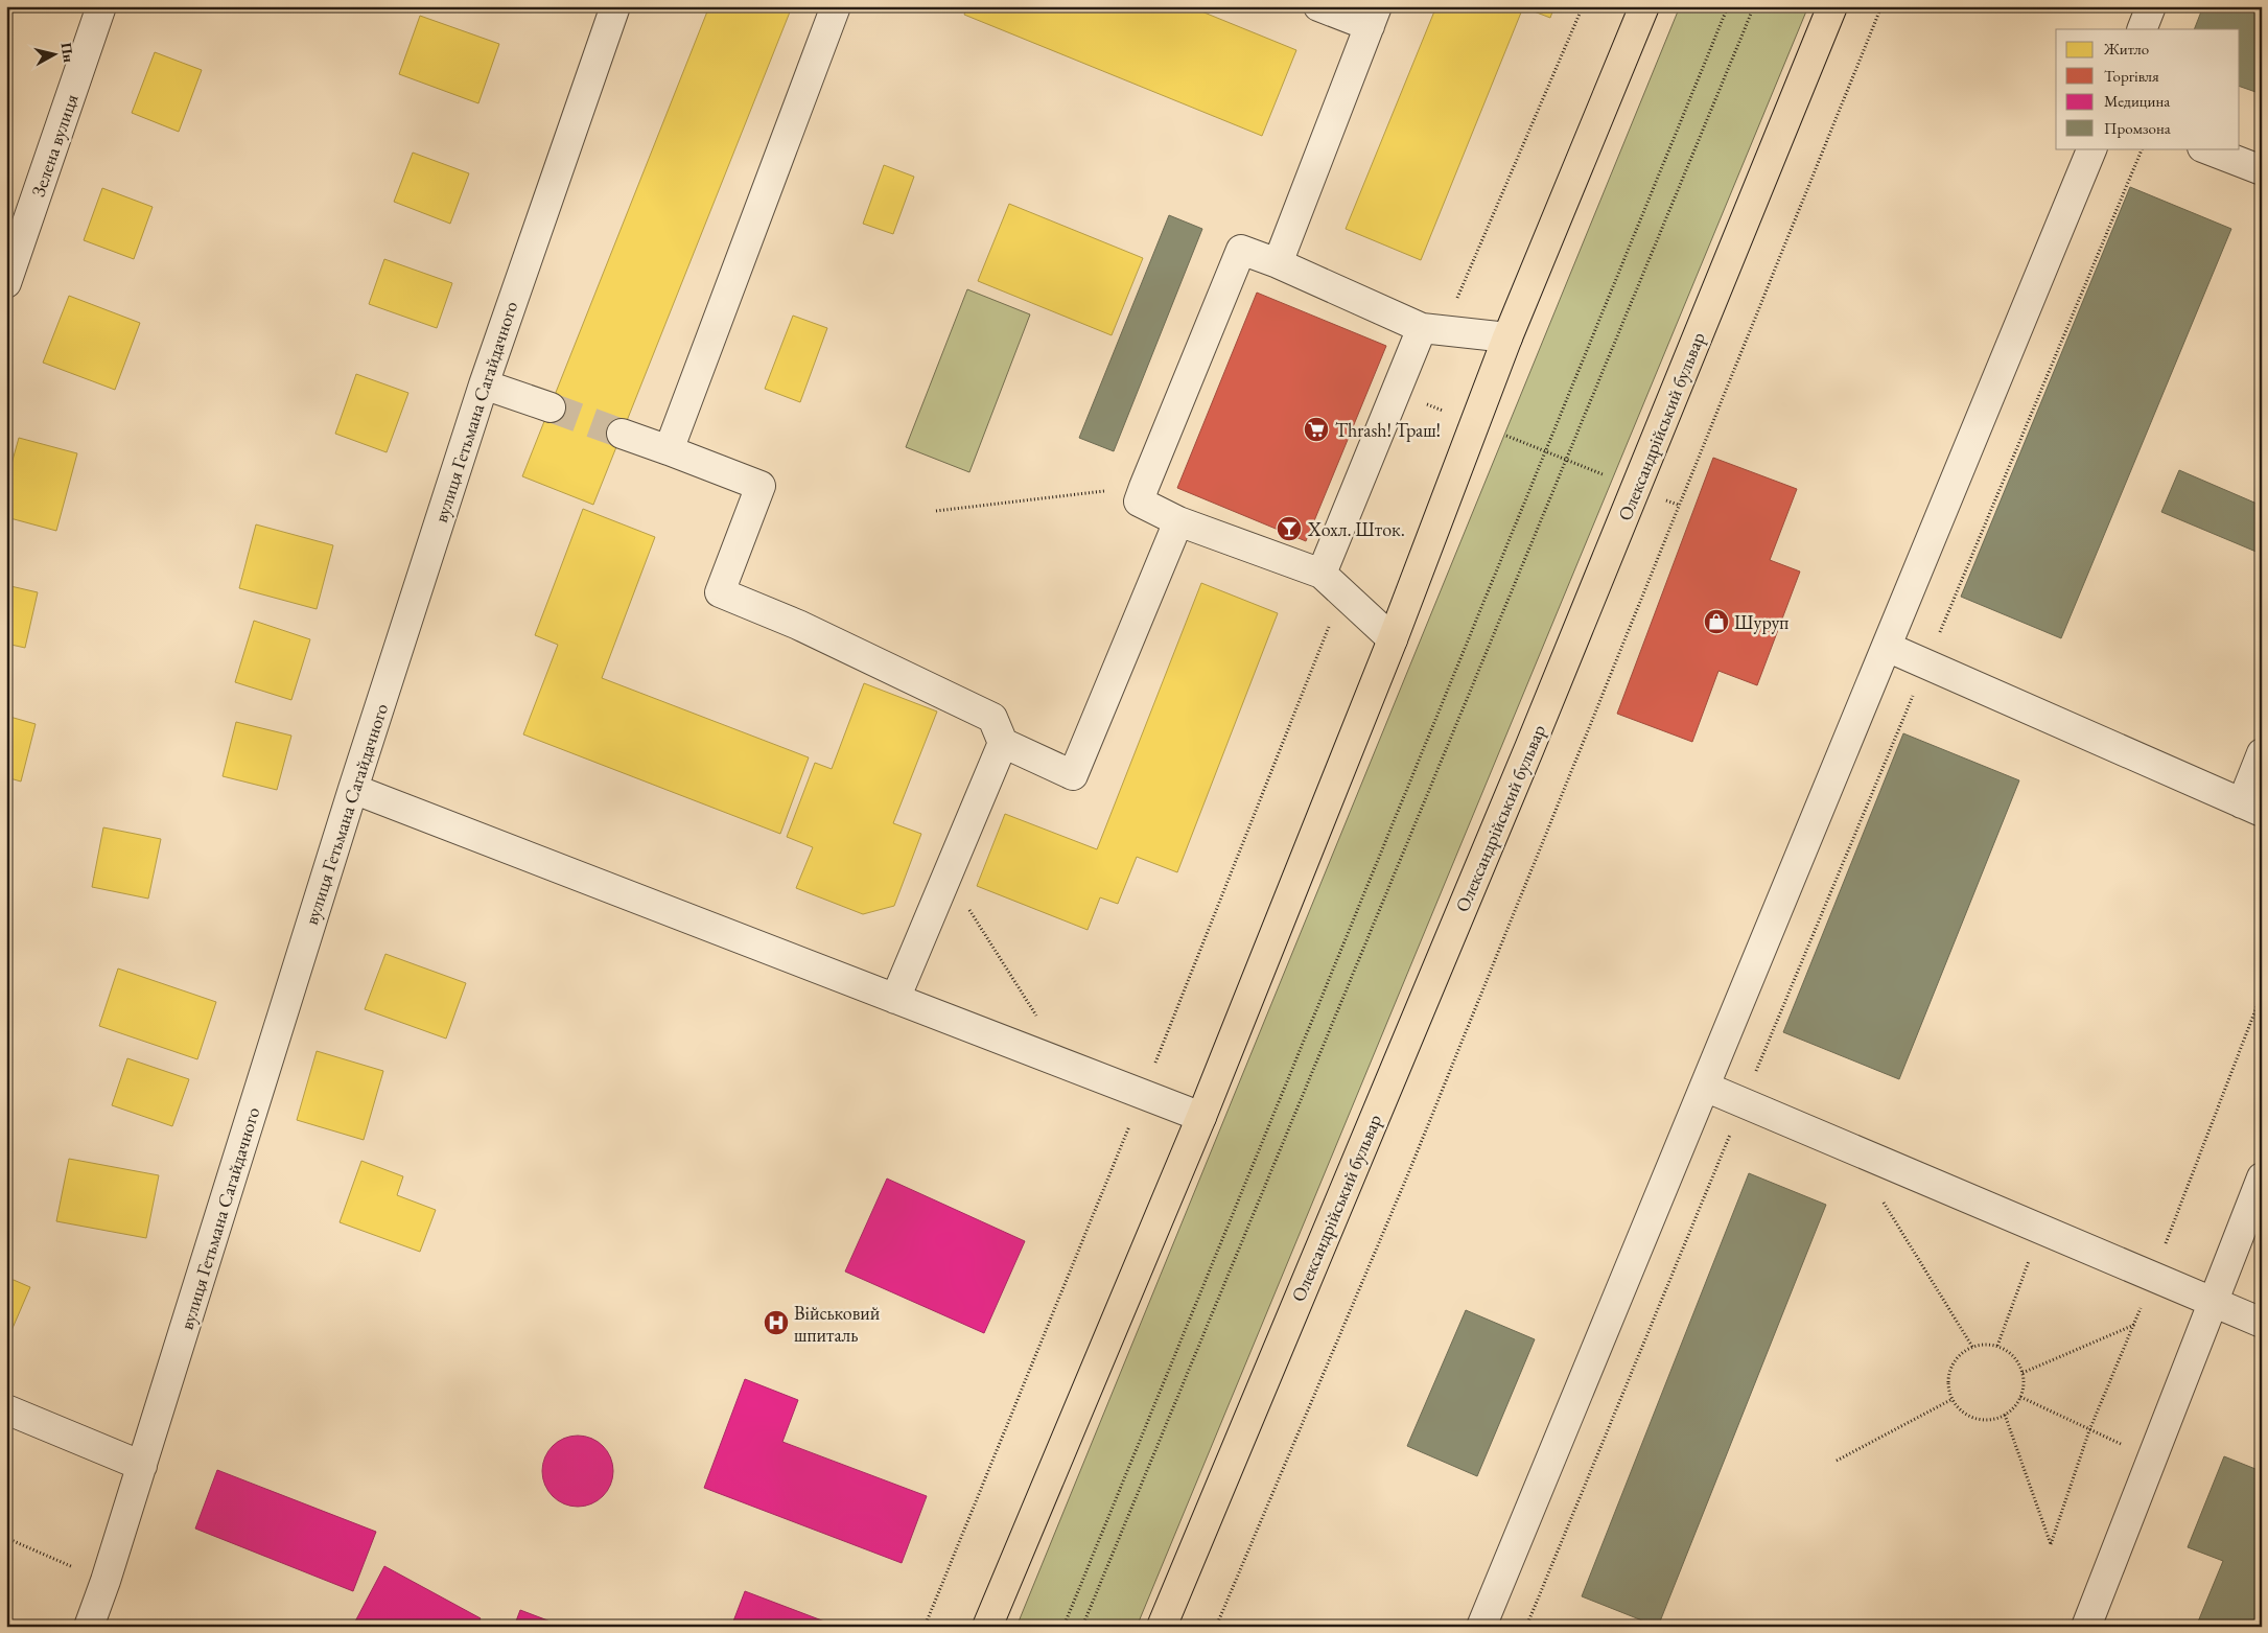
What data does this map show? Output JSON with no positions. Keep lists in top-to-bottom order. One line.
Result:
{"streets":{"main road":["Олександрійський бульвар"],"street":["Зелена вулиця","вулиця Гетьмана Сагайдачного"]},"places":{"supermarket":["Thrash! Траш!"],"bar":["Хохл. Шток."],"shop":["Шуруп"],"hospital":["Військовий шпиталь"]},"legend":["Житло","Торгівля","Медицина","Промзона"],"north":"right"}
